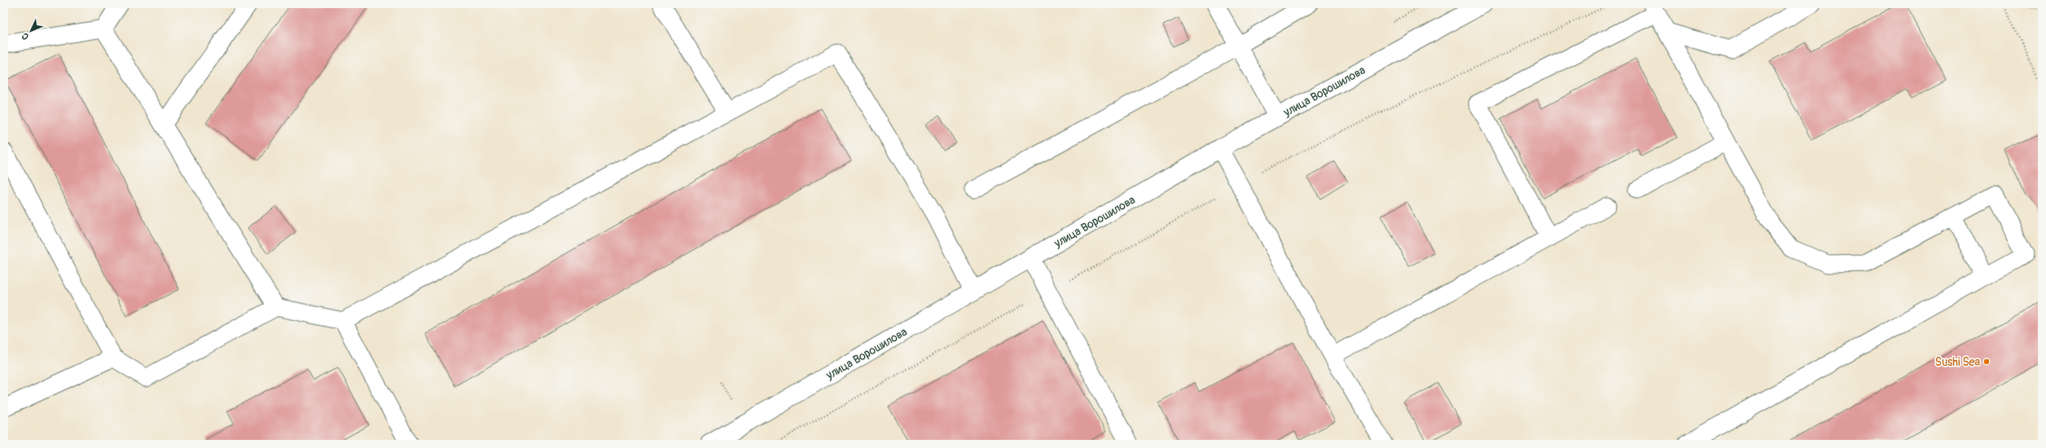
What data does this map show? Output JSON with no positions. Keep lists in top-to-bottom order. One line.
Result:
{"streets":{"street":["улица Ворошилова"]},"places":["Sushi Sea"],"north":"bottom left"}
